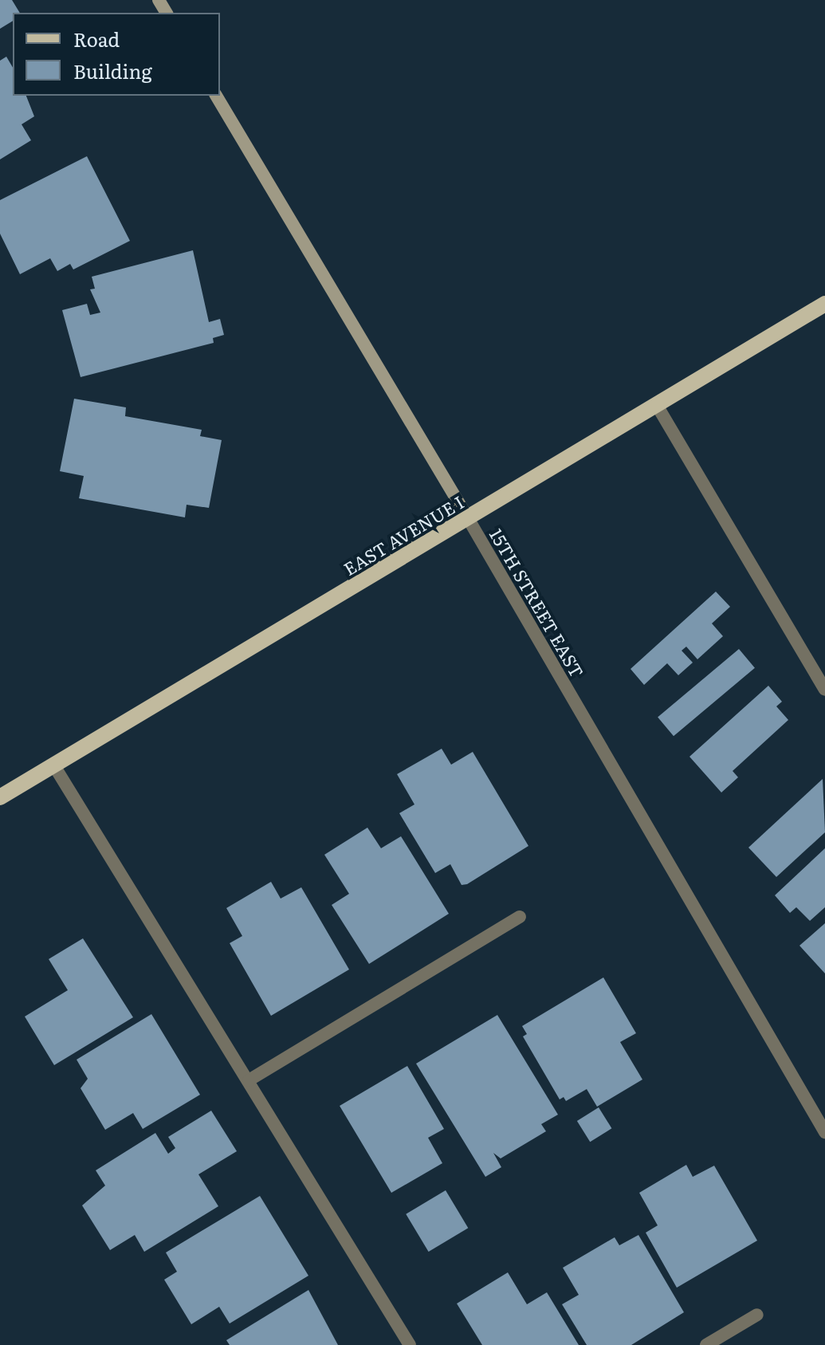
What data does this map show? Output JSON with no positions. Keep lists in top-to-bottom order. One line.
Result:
{"streets":{"main road":["EAST AVENUE I"],"street":["15TH STREET EAST"]},"crossings":[["EAST AVENUE I","15TH STREET EAST"]],"legend":["Road","Building"]}
